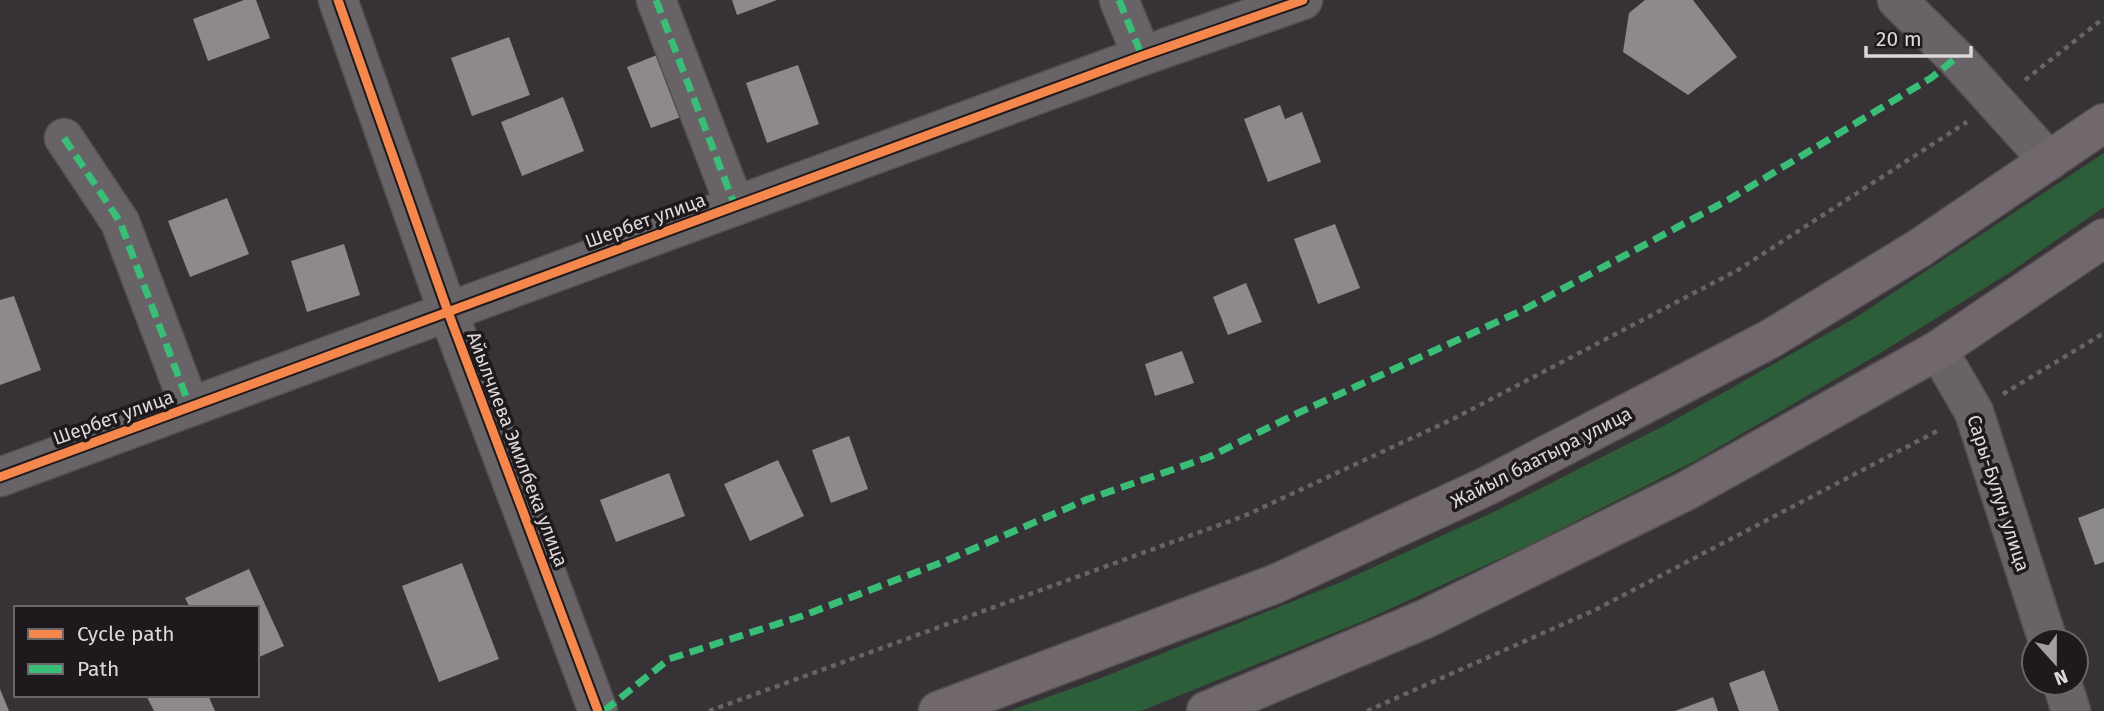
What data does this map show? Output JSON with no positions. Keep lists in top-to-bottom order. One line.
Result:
{"streets":{"main road":["Жайыл баатыра улица"],"street":["Шербет улица","Айылчиева Эмилбека улица","Сары-Булун улица"]},"crossings":[["Шербет улица","Айылчиева Эмилбека улица"]],"legend":["Cycle path","Path"],"scale_bar":"20 m","north":"bottom"}
